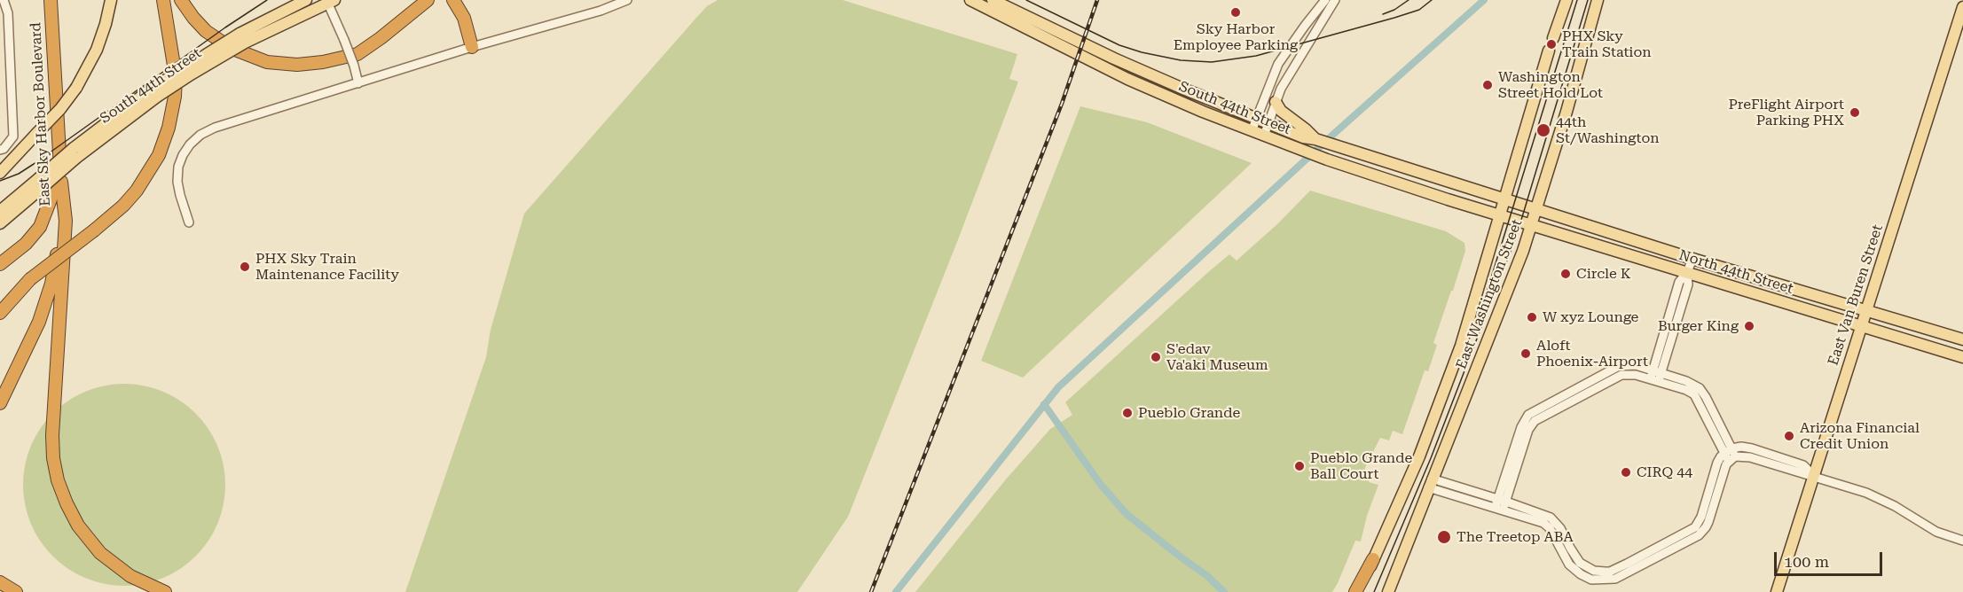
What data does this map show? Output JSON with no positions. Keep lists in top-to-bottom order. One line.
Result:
{"streets":{"highway":["East Sky Harbor Boulevard"],"main road":["South 44th Street","North 44th Street","East Washington Street","East Van Buren Street"]},"crossings":[["South 44th Street","North 44th Street"],["South 44th Street","East Washington Street"],["North 44th Street","East Washington Street"],["North 44th Street","East Van Buren Street"]],"places":["Sky Harbor Employee Parking","PHX Sky Train Station","Washington Street Hold Lot","PreFlight Airport Parking PHX","44th St/Washington","PHX Sky Train Maintenance Facility","Circle K","W xyz Lounge","Burger King","Aloft Phoenix-Airport","S'edav Va'aki Museum","Pueblo Grande","Arizona Financial Credit Union","Pueblo Grande Ball Court","CIRQ 44","The Treetop ABA"],"scale_bar":"100 m"}
